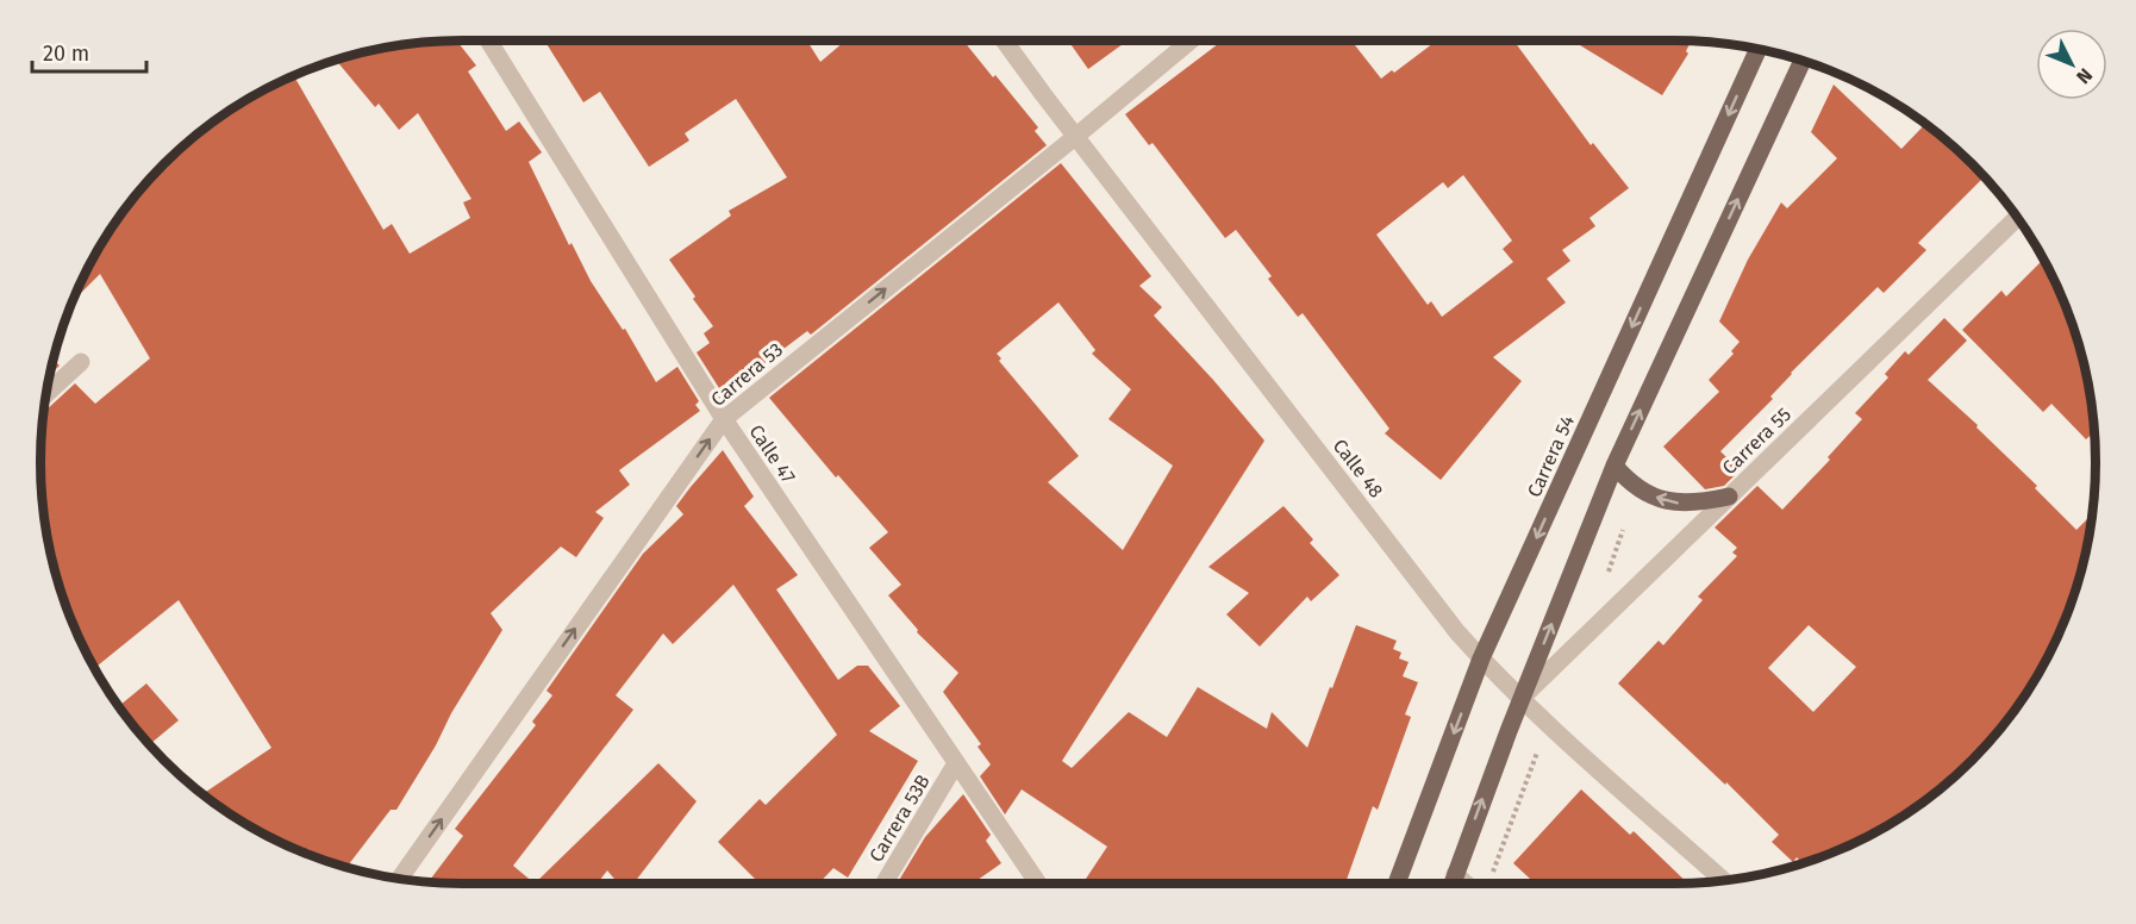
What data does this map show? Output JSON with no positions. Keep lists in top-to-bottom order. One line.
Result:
{"streets":{"main road":["Carrera 54"],"street":["Carrera 53","Carrera 55","Calle 47","Calle 48","Carrera 53B"]},"crossings":[["Carrera 53","Calle 47"],["Carrera 53","Calle 48"],["Carrera 55","Calle 48"],["Calle 47","Carrera 53B"],["Carrera 54","Calle 48"]],"one_way":["Carrera 53"],"scale_bar":"20 m","north":"bottom right"}
